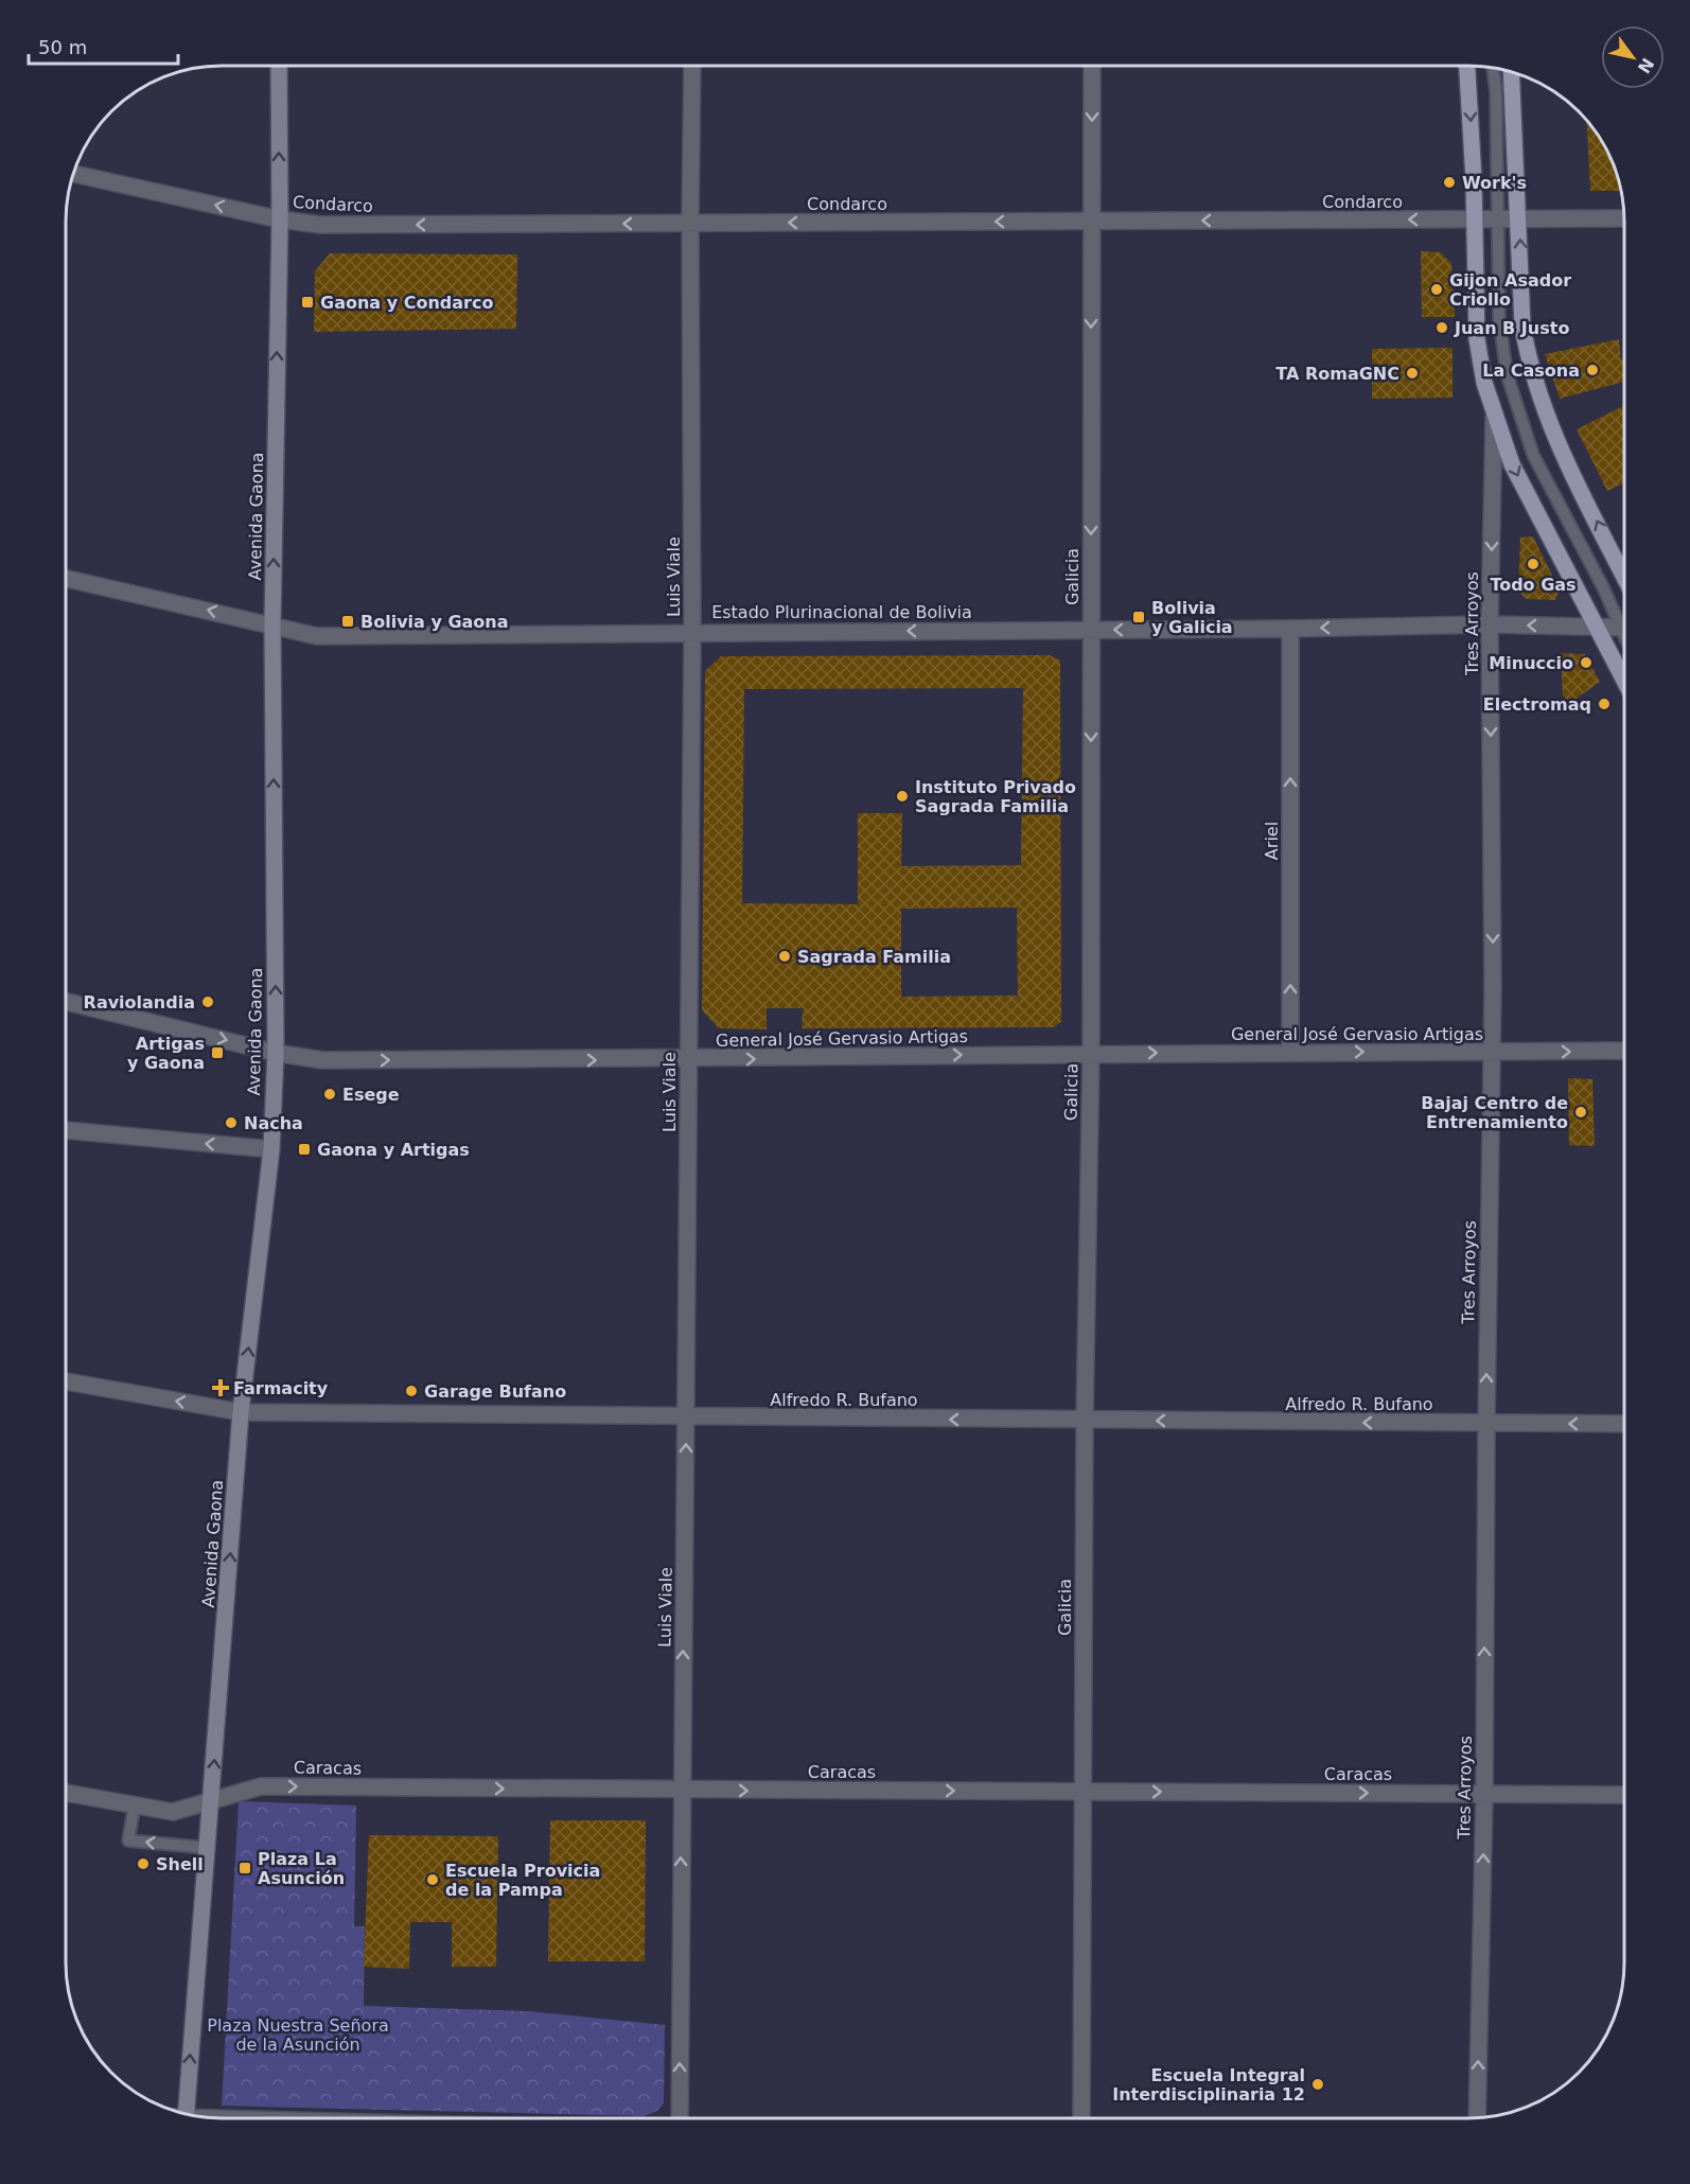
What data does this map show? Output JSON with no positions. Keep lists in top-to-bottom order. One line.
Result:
{"streets":{"main road":["Avenida Gaona"],"street":["Condarco","Luis Viale","Galicia","Estado Plurinacional de Bolivia","Tres Arroyos","Ariel","General José Gervasio Artigas","Alfredo R. Bufano","Caracas"]},"crossings":[["Condarco","Avenida Gaona"],["Condarco","Luis Viale"],["Condarco","Galicia"],["Avenida Gaona","Estado Plurinacional de Bolivia"],["Avenida Gaona","General José Gervasio Artigas"],["Avenida Gaona","Alfredo R. Bufano"],["Avenida Gaona","Caracas"],["Luis Viale","Estado Plurinacional de Bolivia"],["Luis Viale","General José Gervasio Artigas"],["Luis Viale","Alfredo R. Bufano"],["Luis Viale","Caracas"],["Galicia","Estado Plurinacional de Bolivia"],["Galicia","General José Gervasio Artigas"],["Galicia","Alfredo R. Bufano"],["Galicia","Caracas"],["Estado Plurinacional de Bolivia","Tres Arroyos"],["Estado Plurinacional de Bolivia","Ariel"],["Tres Arroyos","General José Gervasio Artigas"],["Tres Arroyos","Alfredo R. Bufano"],["Tres Arroyos","Caracas"],["Ariel","General José Gervasio Artigas"]],"one_way":["Condarco","Avenida Gaona","Galicia","Estado Plurinacional de Bolivia","Ariel","General José Gervasio Artigas","Alfredo R. Bufano","Caracas"],"parks":["Plaza Nuestra Señora de la Asunción"],"places":{"other":["Work's","Gijon Asador Criollo","Juan B Justo","La Casona","TA RomaGNC","Todo Gas","Minuccio","Electromaq","Instituto Privado Sagrada Familia","Sagrada Familia","Raviolandia","Esege","Bajaj Centro de Entrenamiento","Nacha","Garage Bufano","Shell","Escuela Provicia de la Pampa","Escuela Integral Interdisciplinaria 12"],"transit":["Gaona y Condarco","Bolivia y Galicia","Bolivia y Gaona","Artigas y Gaona","Gaona y Artigas","Plaza La Asunción"],"health":["Farmacity"]},"scale_bar":"50 m","north":"bottom right"}
